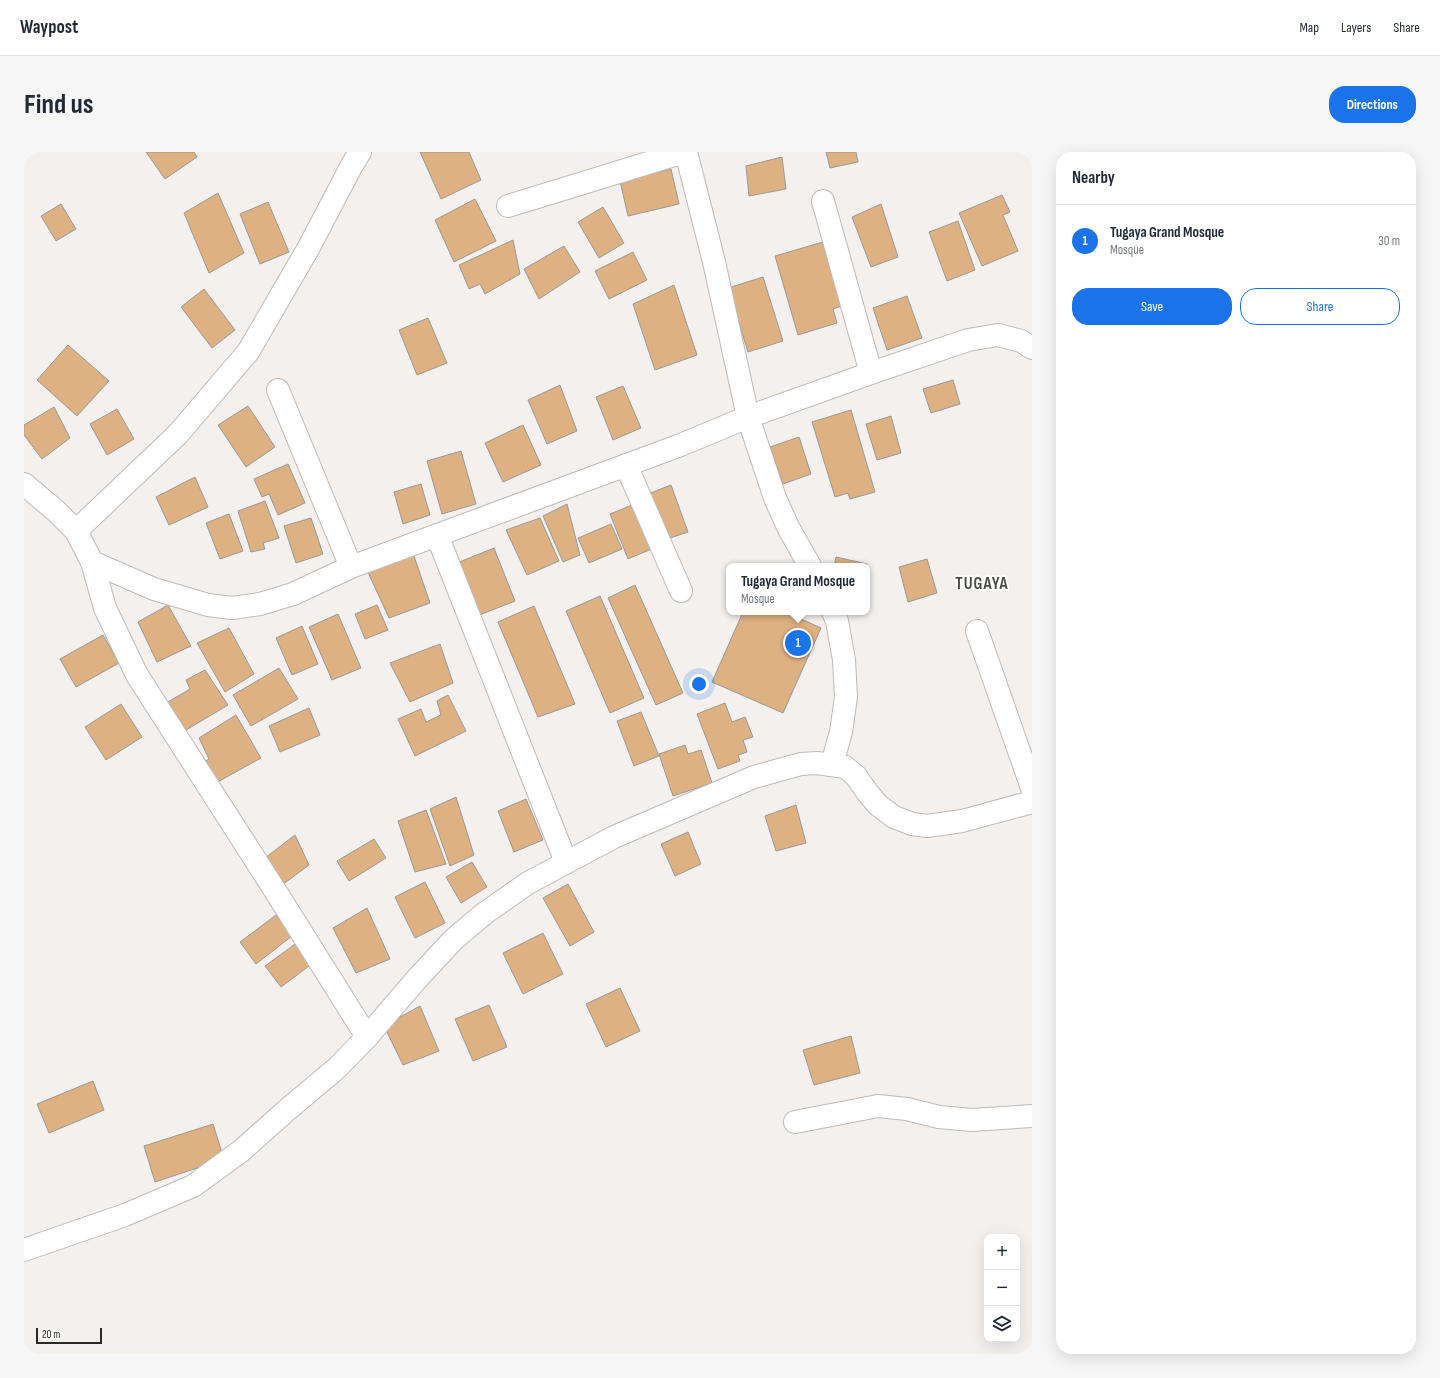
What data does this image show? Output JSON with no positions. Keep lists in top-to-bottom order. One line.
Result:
{"districts":["TUGAYA"],"scale_bar":"20 m","page":{"header":"Waypost","nav":["Map","Layers","Share"],"buttons":["Directions",["Save","Share"]],"title":"Find us","heading":"Nearby","list":[{"mark":"1","name":"Tugaya Grand Mosque","note":"Mosque","value":"30 m"}],"popup":["Tugaya Grand Mosque","Mosque"],"pins":"1","map_buttons":["+","−"],"scale":"20 m"}}
